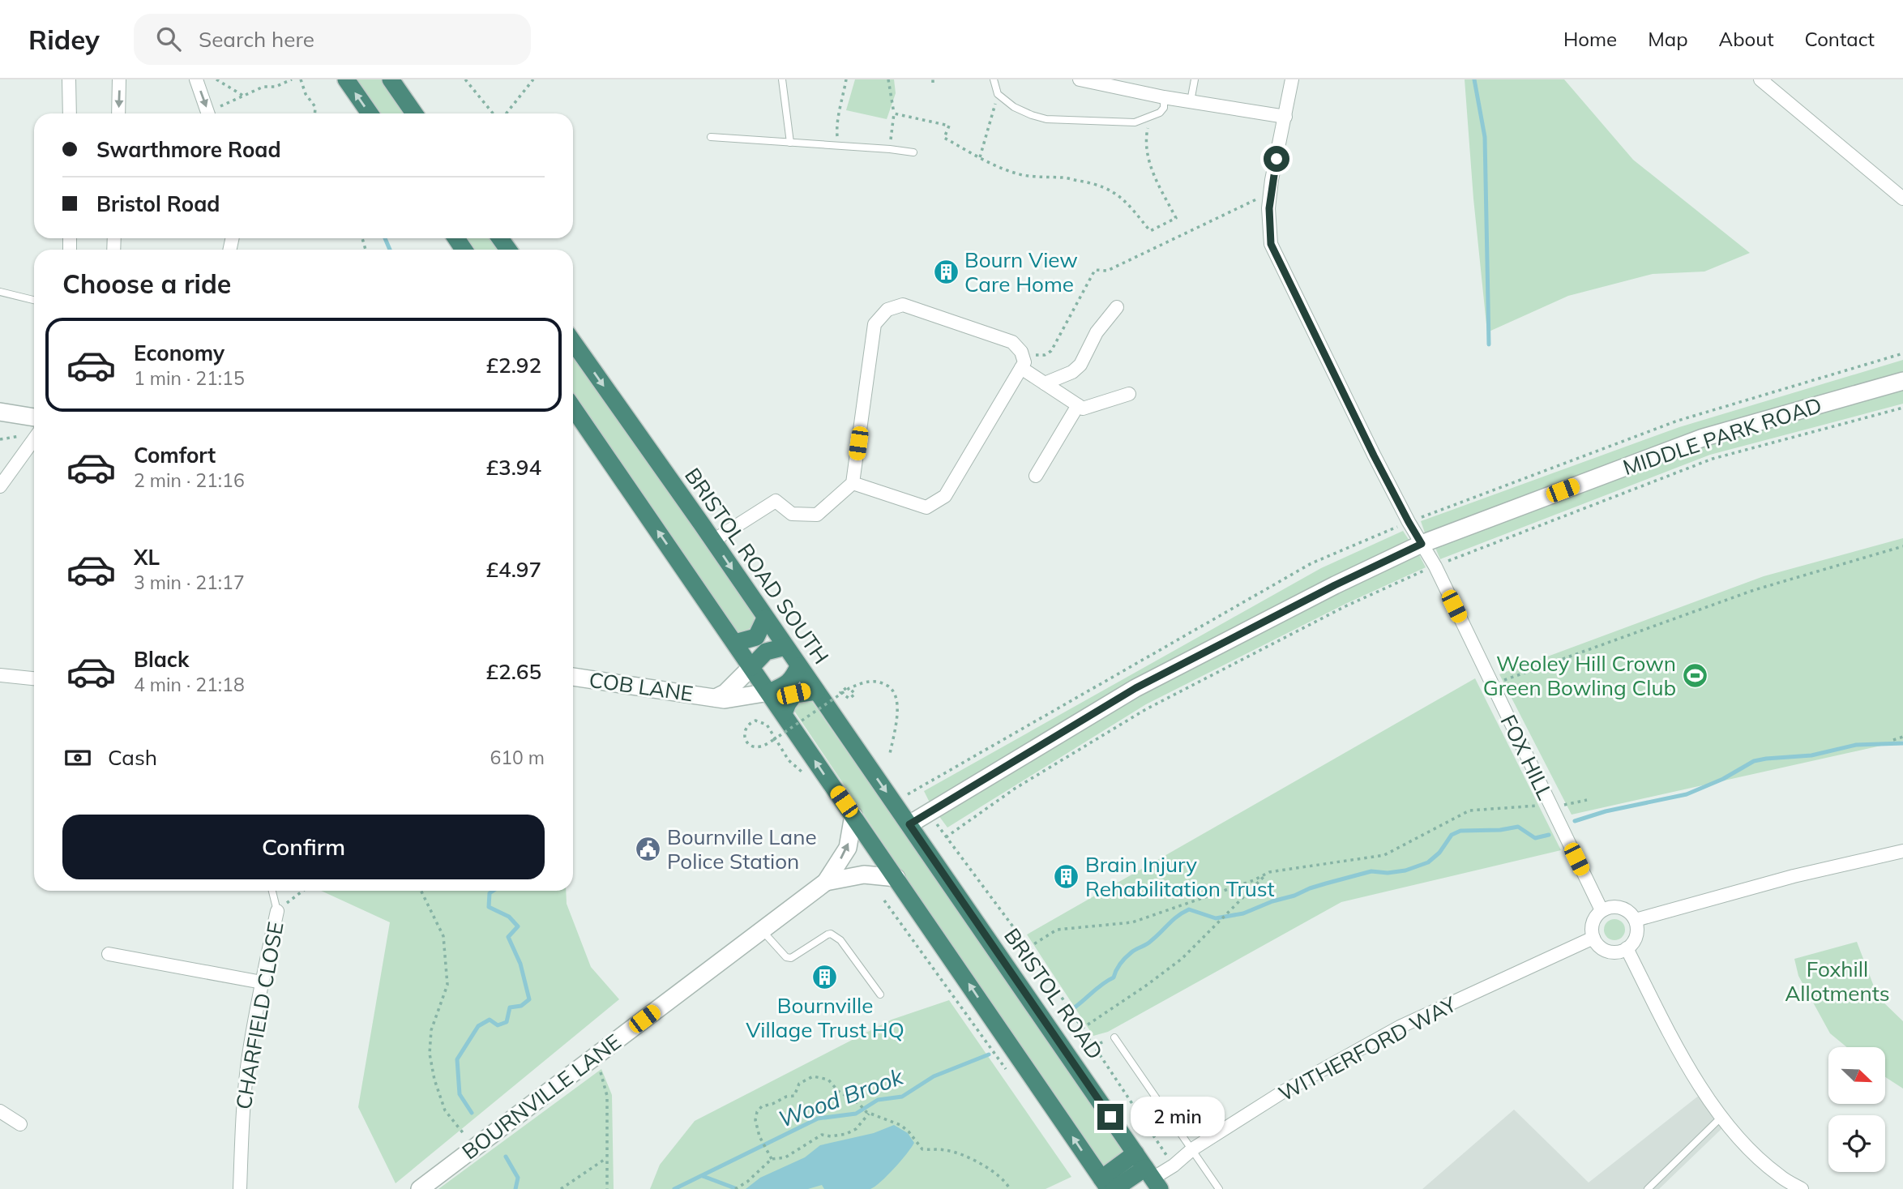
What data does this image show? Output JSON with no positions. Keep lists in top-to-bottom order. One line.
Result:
{"streets":{"highway":["BRISTOL ROAD SOUTH","BRISTOL ROAD"],"street":["MIDDLE PARK ROAD","COB LANE","FOX HILL","CHARFIELD CLOSE","WITHERFORD WAY","BOURNVILLE LANE"]},"crossings":[["MIDDLE PARK ROAD","BRISTOL ROAD SOUTH"],["MIDDLE PARK ROAD","FOX HILL"],["MIDDLE PARK ROAD","BRISTOL ROAD"],["BRISTOL ROAD SOUTH","COB LANE"],["BRISTOL ROAD SOUTH","BRISTOL ROAD"],["FOX HILL","WITHERFORD WAY"],["BRISTOL ROAD","WITHERFORD WAY"]],"water":["Wood Brook"],"parks":["Foxhill Allotments"],"places":{"building":["Bourn View Care Home","Brain Injury Rehabilitation Trust","Bournville Village Trust HQ"],"sports":["Weoley Hill Crown Green Bowling Club"],"public building":["Bournville Lane Police Station"]},"north":"bottom right","page":{"header":"Ridey","search":"Search here","nav":["Home","Map","About","Contact"],"banner":["Swarthmore Road","Bristol Road"],"heading":"Choose a ride","list":[{"name":"Economy","note":"1 min · 21:15","value":"£2.92"},{"name":"Comfort","note":"2 min · 21:16","value":"£3.94"},{"name":"XL","note":"3 min · 21:17","value":"£4.97"},{"name":"Black","note":"4 min · 21:18","value":"£2.65"}],"pay":["Cash","610 m"],"buttons":"Confirm","bubble":"2 min"}}
